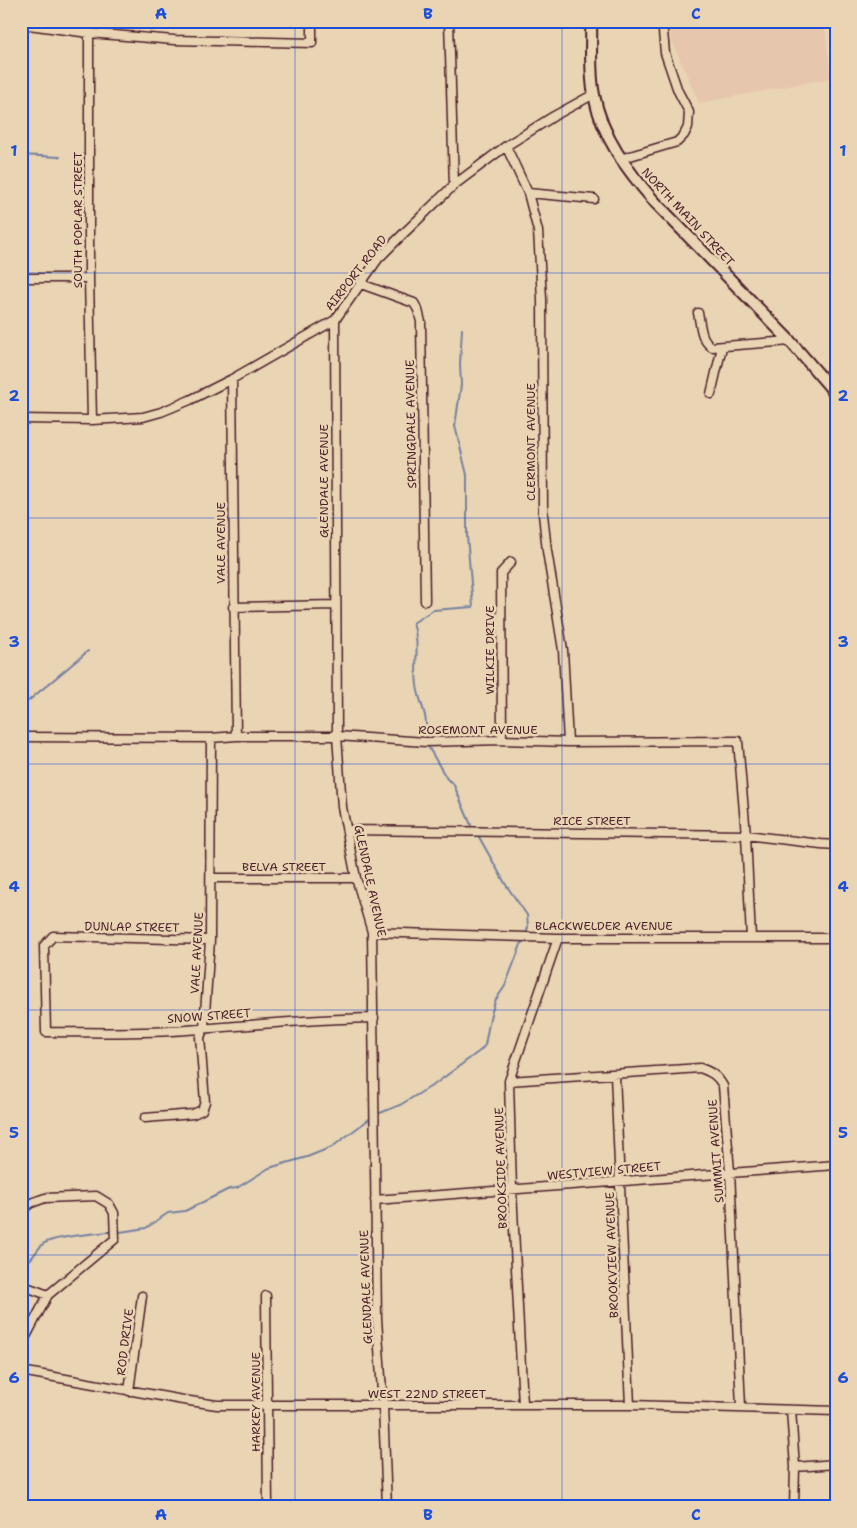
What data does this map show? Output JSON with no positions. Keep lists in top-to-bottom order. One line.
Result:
{"streets":{"main road":["NORTH MAIN STREET"],"street":["SOUTH POPLAR STREET","AIRPORT ROAD","SPRINGDALE AVENUE","CLERMONT AVENUE","GLENDALE AVENUE","VALE AVENUE","WILKIE DRIVE","ROSEMONT AVENUE","RICE STREET","BELVA STREET","BLACKWELDER AVENUE","DUNLAP STREET","SNOW STREET","SUMMIT AVENUE","BROOKSIDE AVENUE","WESTVIEW STREET","BROOKVIEW AVENUE","ROD DRIVE","WEST 22ND STREET","HARKEY AVENUE"]},"crossings":[["NORTH MAIN STREET","AIRPORT ROAD"],["SOUTH POPLAR STREET","AIRPORT ROAD"],["AIRPORT ROAD","SPRINGDALE AVENUE"],["AIRPORT ROAD","CLERMONT AVENUE"],["AIRPORT ROAD","GLENDALE AVENUE"],["AIRPORT ROAD","VALE AVENUE"],["CLERMONT AVENUE","ROSEMONT AVENUE"],["GLENDALE AVENUE","ROSEMONT AVENUE"],["GLENDALE AVENUE","RICE STREET"],["GLENDALE AVENUE","BELVA STREET"],["GLENDALE AVENUE","BLACKWELDER AVENUE"],["GLENDALE AVENUE","SNOW STREET"],["GLENDALE AVENUE","WESTVIEW STREET"],["GLENDALE AVENUE","WEST 22ND STREET"],["VALE AVENUE","ROSEMONT AVENUE"],["VALE AVENUE","BELVA STREET"],["VALE AVENUE","DUNLAP STREET"],["VALE AVENUE","SNOW STREET"],["WILKIE DRIVE","ROSEMONT AVENUE"],["ROSEMONT AVENUE","RICE STREET"],["ROSEMONT AVENUE","BLACKWELDER AVENUE"],["BLACKWELDER AVENUE","BROOKSIDE AVENUE"],["DUNLAP STREET","SNOW STREET"],["SUMMIT AVENUE","BROOKSIDE AVENUE"],["SUMMIT AVENUE","WESTVIEW STREET"],["SUMMIT AVENUE","BROOKVIEW AVENUE"],["SUMMIT AVENUE","WEST 22ND STREET"],["BROOKSIDE AVENUE","WESTVIEW STREET"],["BROOKSIDE AVENUE","WEST 22ND STREET"],["WESTVIEW STREET","BROOKVIEW AVENUE"],["BROOKVIEW AVENUE","WEST 22ND STREET"],["ROD DRIVE","WEST 22ND STREET"],["WEST 22ND STREET","HARKEY AVENUE"]],"grid":{"columns":["A","B","C"],"rows":["1","2","3","4","5","6"]}}
